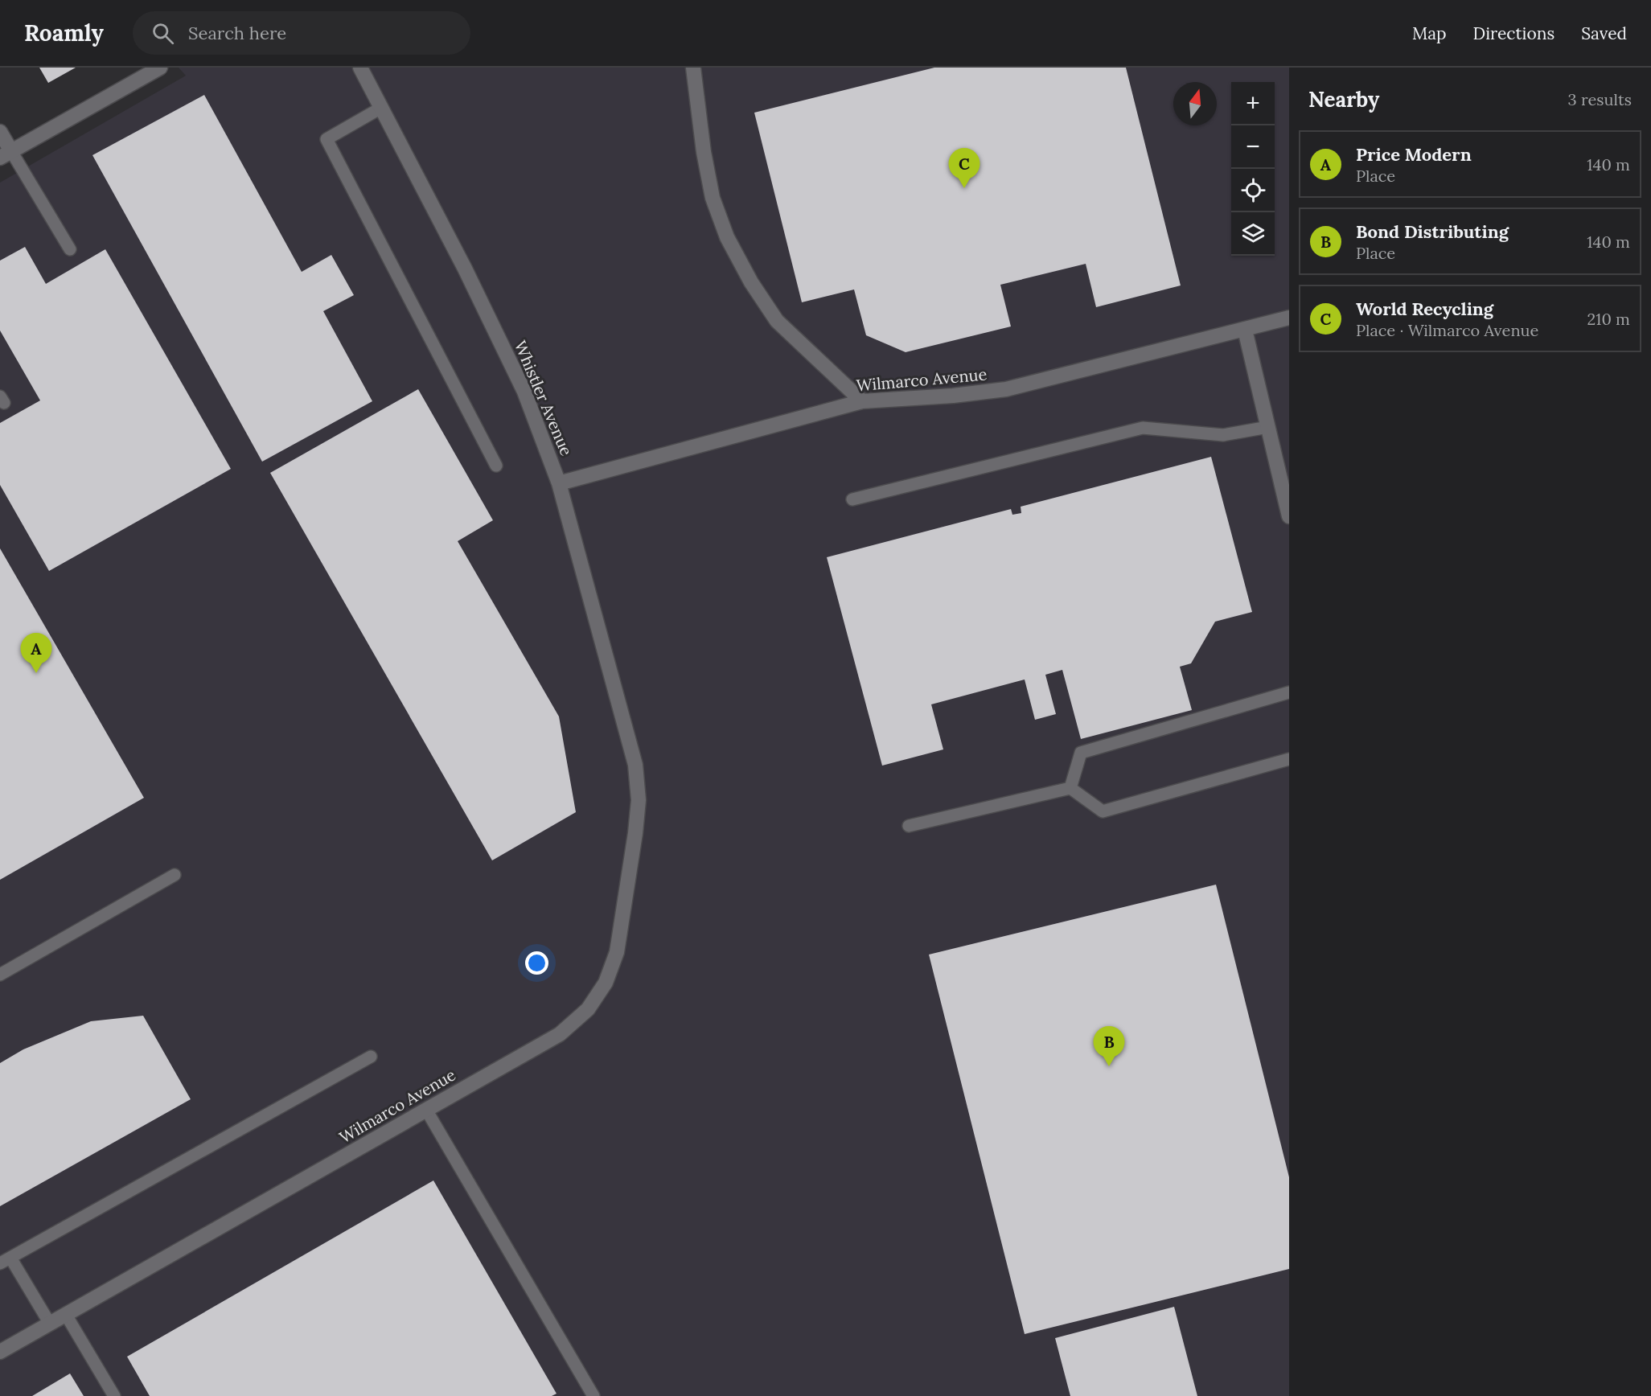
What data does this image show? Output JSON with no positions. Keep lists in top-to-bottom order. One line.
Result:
{"streets":{"street":["Wilmarco Avenue","Whistler Avenue"]},"crossings":[["Wilmarco Avenue","Whistler Avenue"]],"north":"top","page":{"header":"Roamly","search":"Search here","nav":["Map","Directions","Saved"],"heading":["Nearby","3 results"],"map_buttons":["+","−"],"list":[{"mark":"A","name":"Price Modern","note":"Place","value":"140 m"},{"mark":"B","name":"Bond Distributing","note":"Place","value":"140 m"},{"mark":"C","name":"World Recycling","note":"Place · Wilmarco Avenue","value":"210 m"}],"pins":["C","A","B"]}}
